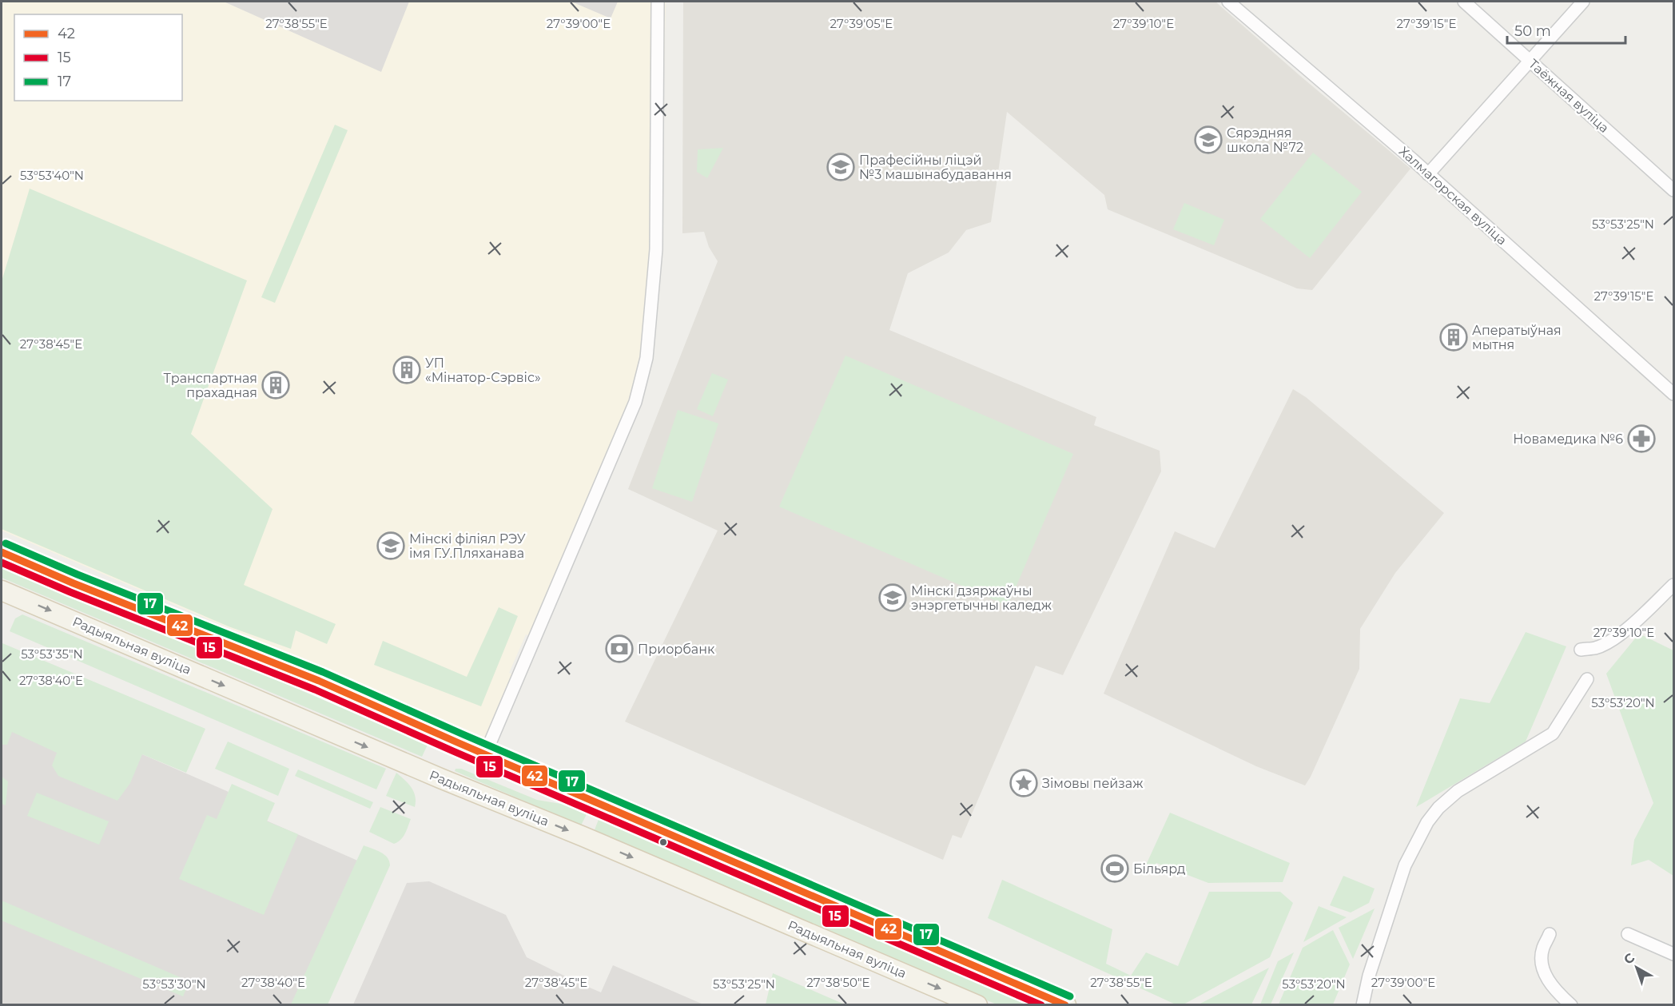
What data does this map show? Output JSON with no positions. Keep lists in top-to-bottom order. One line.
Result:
{"streets":{"main road":["Радыяльная вуліца"],"street":["Таёжная вуліца","Халмагорская вуліца"]},"places":{"school or university":["Сярэдняя школа №72","Прафесійны ліцэй №3 машынабудавання","Мінскі філіял РЭУ імя Г.У.Пляханава","Мінскі дзяржаўны энэргетычны каледж"],"building":["Аператыўная мытня","УП «Мінатор-Сэрвіс»","Транспартная прахадная"],"pharmacy":["Новамедика №6"],"bank":["Приорбанк"],"place":["Зімовы пейзаж"],"sports":["Більярд"]},"lines":["transit line 17","transit line 42","transit line 15"],"legend":["42","15","17"],"scale_bar":"50 m","north":"top left","coordinates":["27°38'55\"E","27°39'00\"E","27°39'05\"E","27°39'10\"E","27°39'15\"E","53°53'40\"N","53°53'25\"N","27°38'45\"E","53°53'35\"N","27°38'40\"E","53°53'20\"N","27°38'50\"E","53°53'30\"N"]}
